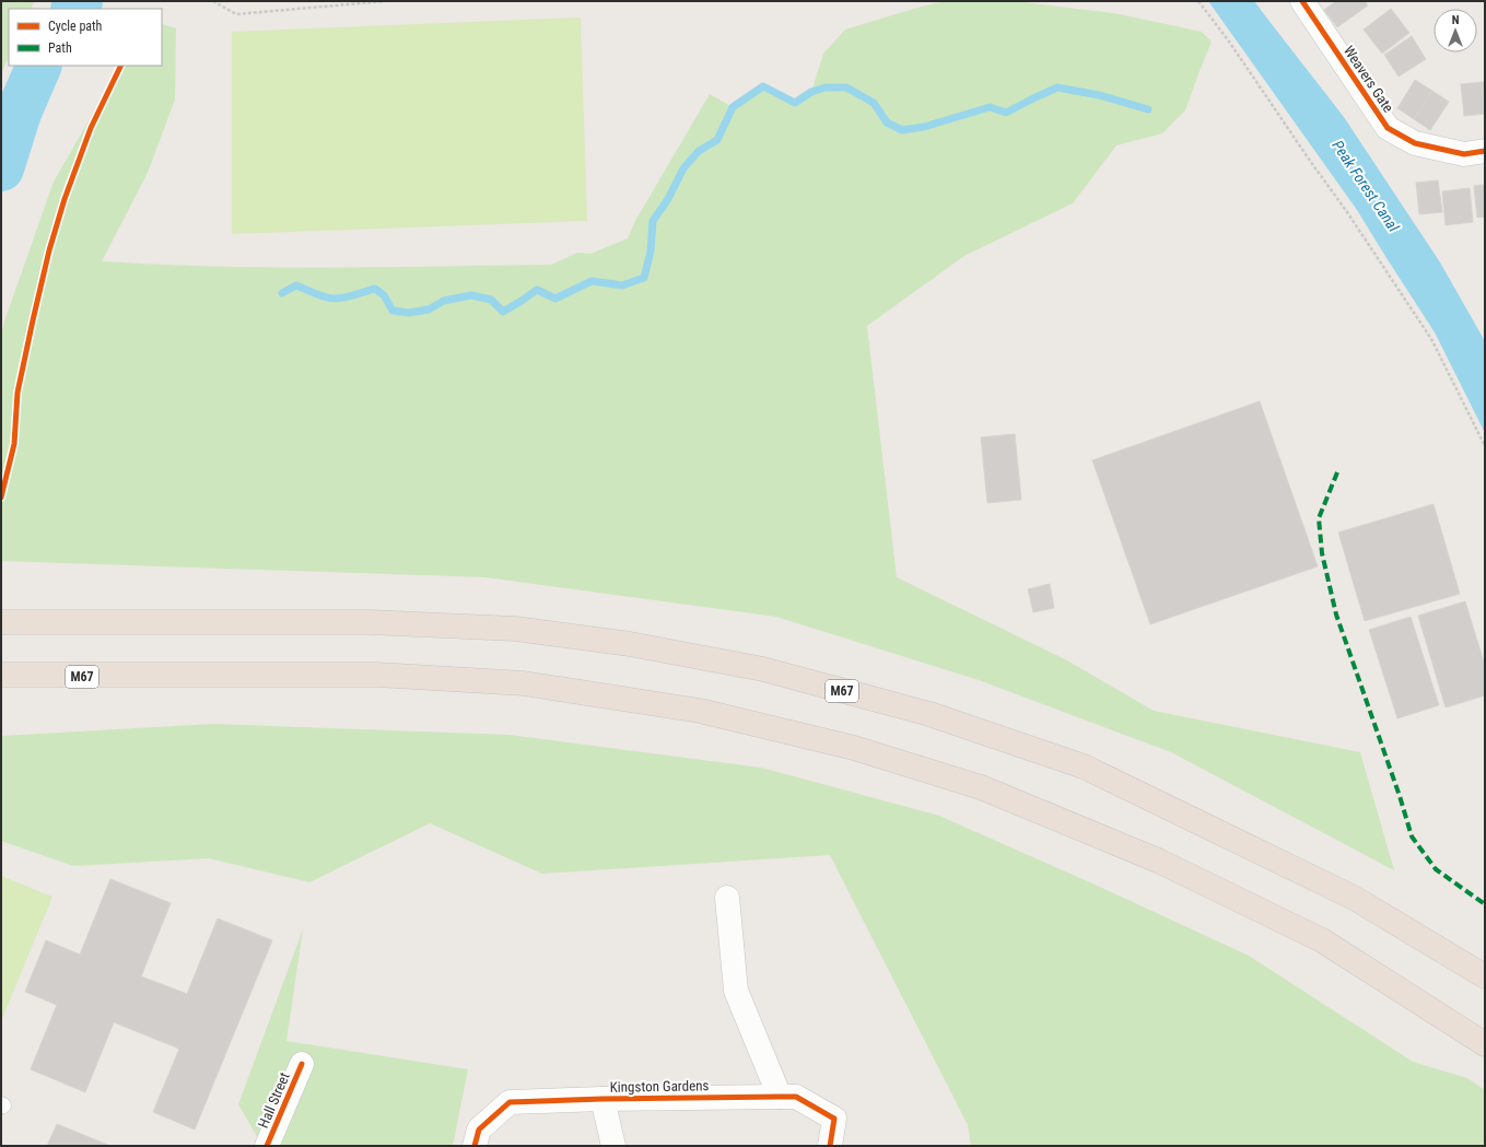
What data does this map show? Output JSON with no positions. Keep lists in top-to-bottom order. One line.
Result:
{"streets":{"highway":["M67"],"street":["Weavers Gate","Kingston Gardens","Hall Street"]},"water":["Peak Forest Canal"],"legend":["Cycle path","Path"],"north":"top"}
